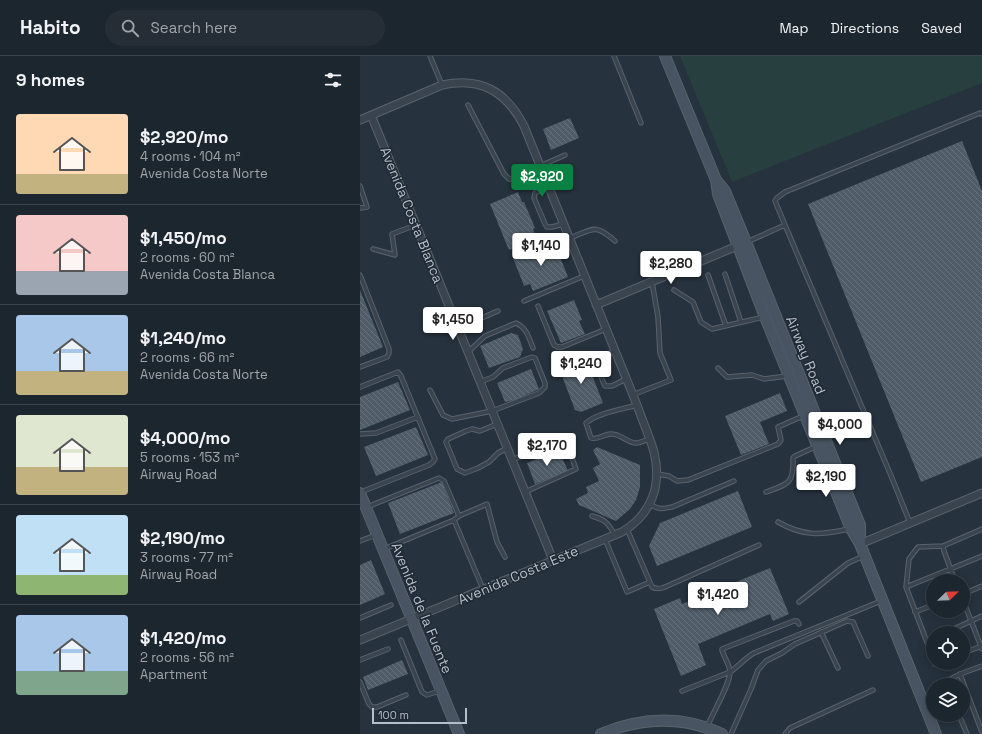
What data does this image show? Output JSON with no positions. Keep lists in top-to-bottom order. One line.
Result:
{"streets":{"street":["Avenida Costa Blanca","Airway Road","Avenida Costa Este","Avenida de la Fuente"]},"crossings":[["Avenida Costa Blanca","Avenida Costa Este"],["Avenida Costa Este","Avenida de la Fuente"]],"scale_bar":"100 m","north":"top right","page":{"header":"Habito","search":"Search here","nav":["Map","Directions","Saved"],"heading":"9 homes","list":[{"name":"$2,920/mo","note":"4 rooms · 104 m² · Avenida Costa Norte"},{"name":"$1,450/mo","note":"2 rooms · 60 m² · Avenida Costa Blanca"},{"name":"$1,240/mo","note":"2 rooms · 66 m² · Avenida Costa Norte"},{"name":"$4,000/mo","note":"5 rooms · 153 m² · Airway Road"},{"name":"$2,190/mo","note":"3 rooms · 77 m² · Airway Road"},{"name":"$1,420/mo","note":"2 rooms · 56 m² · Apartment"}],"price":["$2,920","$1,140","$2,280","$1,450","$1,240","$4,000","$2,170","$2,190","$1,420"],"scale":"100 m"}}
